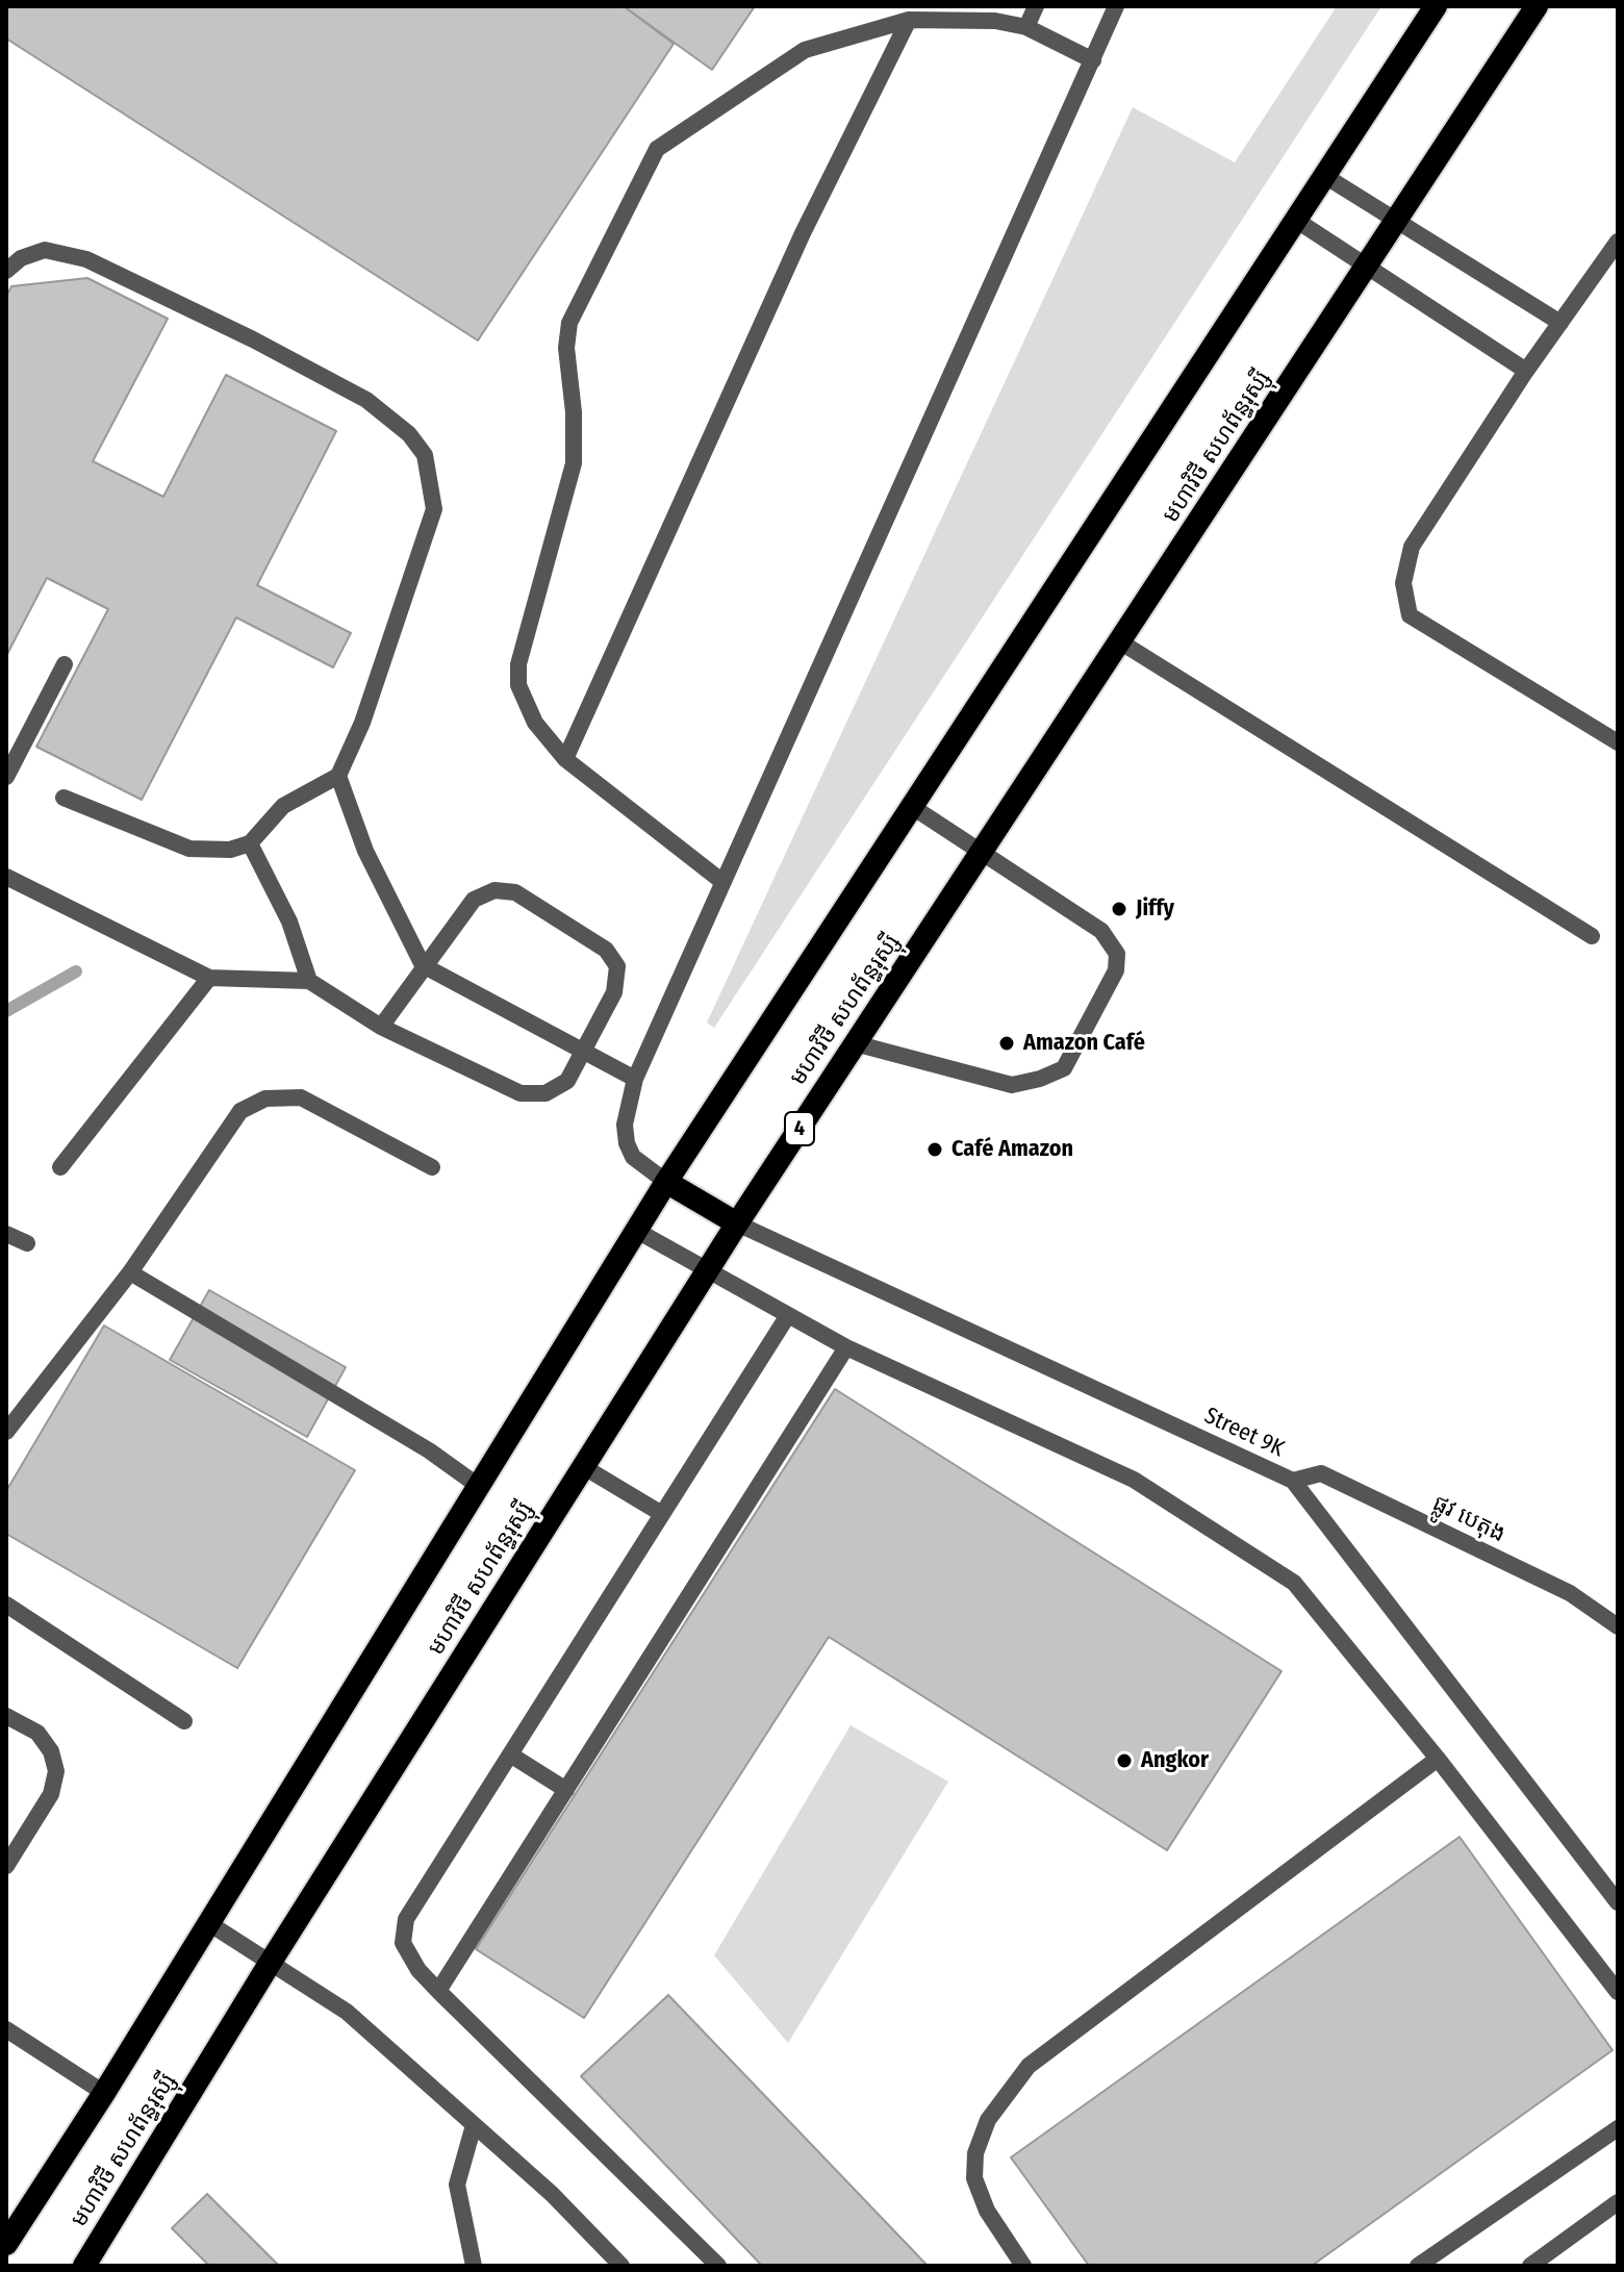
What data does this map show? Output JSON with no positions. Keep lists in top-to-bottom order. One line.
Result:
{"streets":{"highway":["មហាវិថី សហព័ន្ធរុស្ស៊ី","4"],"street":["Street 9K","ផ្លូវ បេតុង"]},"crossings":[["មហាវិថី សហព័ន្ធរុស្ស៊ី","Street 9K"],["Street 9K","ផ្លូវ បេតុង"]],"places":["Jiffy","Amazon Café","Café Amazon","Angkor"]}
